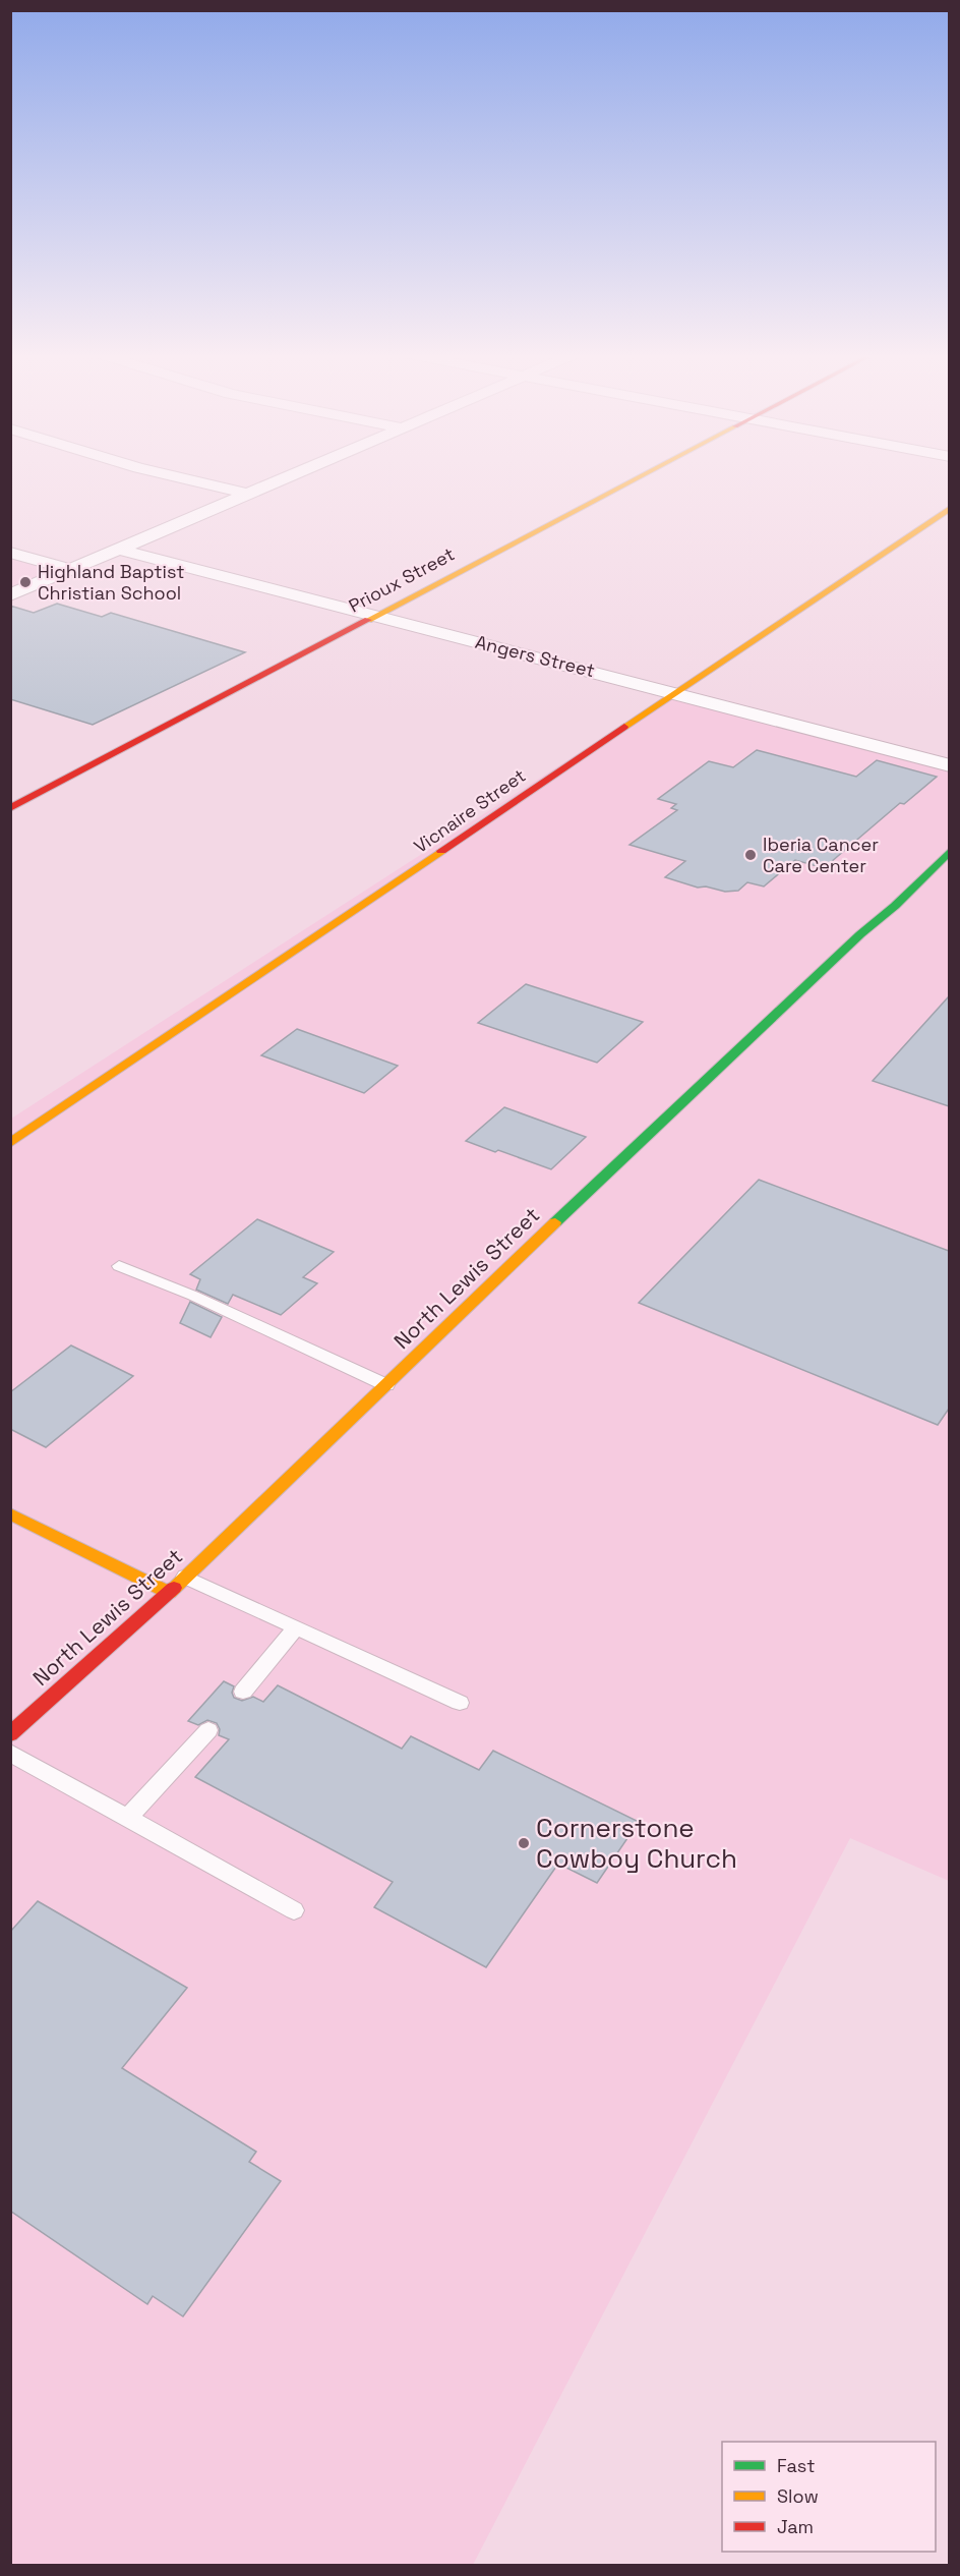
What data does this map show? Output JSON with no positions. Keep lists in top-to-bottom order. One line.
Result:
{"streets":{"street":["Prioux Street","Angers Street","Vicnaire Street","North Lewis Street"]},"crossings":[["Prioux Street","Angers Street"],["Angers Street","Vicnaire Street"]],"places":["Highland Baptist Christian School","Iberia Cancer Care Center","Cornerstone Cowboy Church"],"legend":["Fast","Slow","Jam"]}
